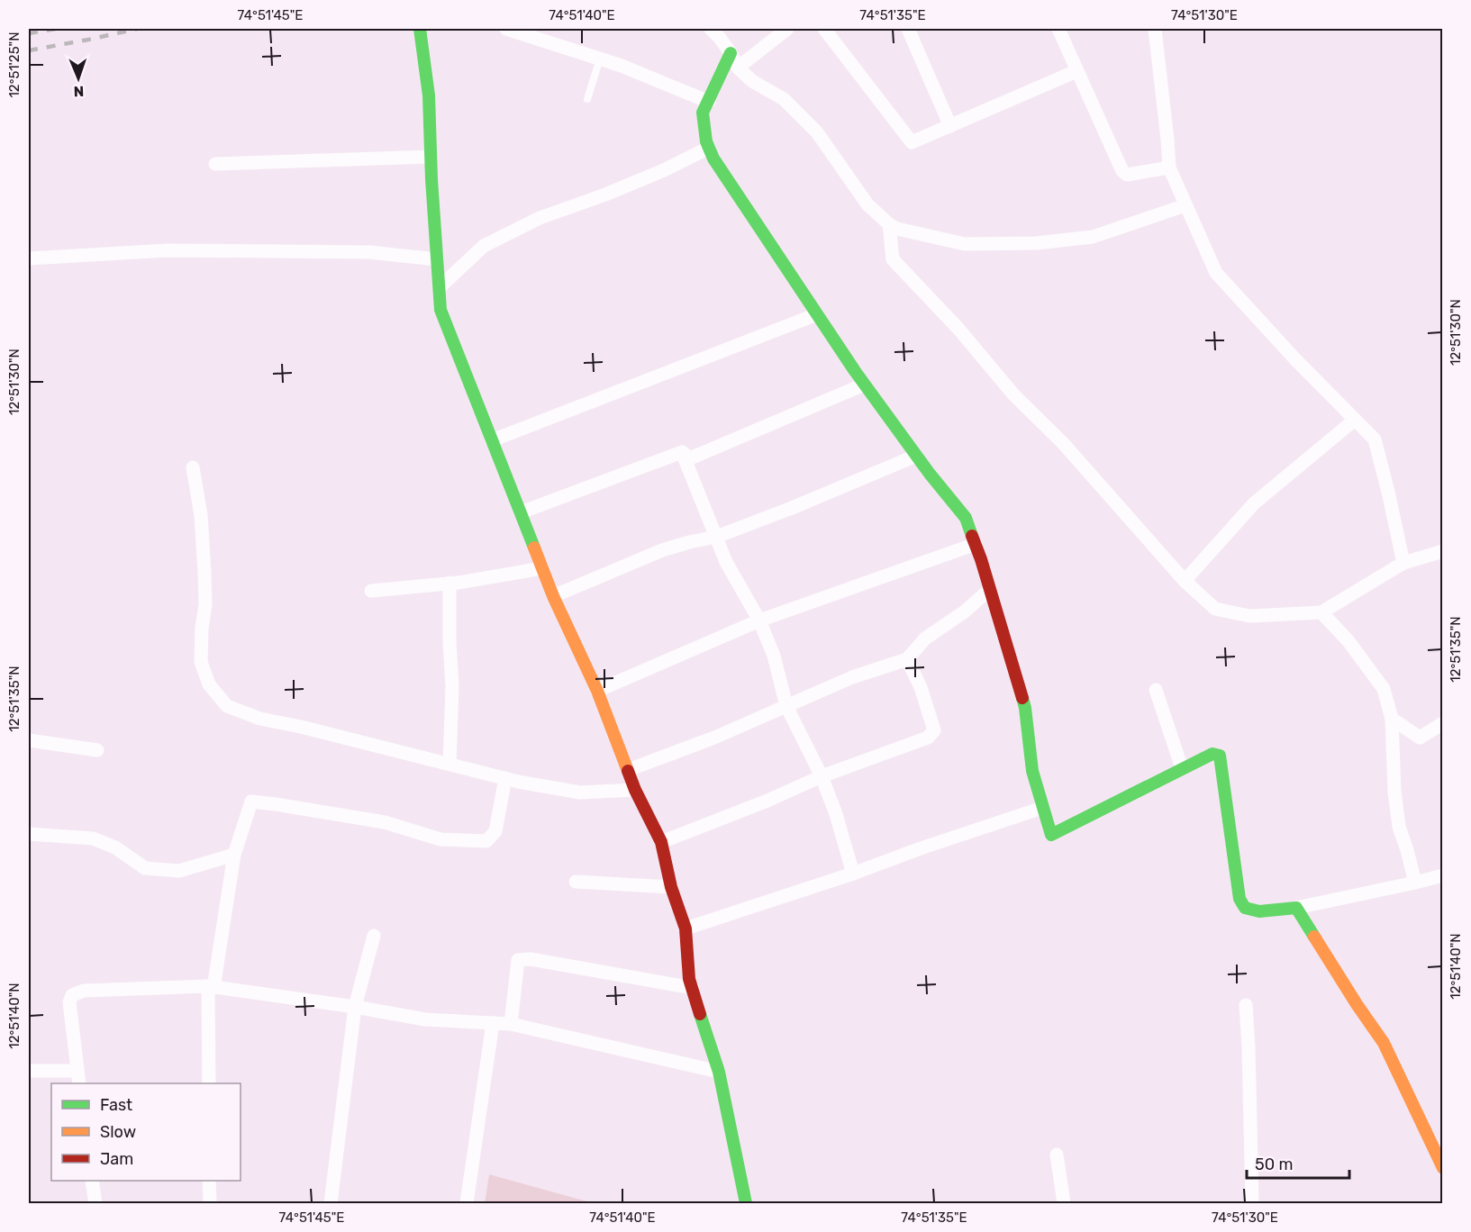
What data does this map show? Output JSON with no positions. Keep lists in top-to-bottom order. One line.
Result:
{"legend":["Fast","Slow","Jam"],"scale_bar":"50 m","north":"bottom","coordinates":["74°51'45\"E","74°51'40\"E","74°51'35\"E","74°51'30\"E","12°51'25\"N","12°51'30\"N","12°51'35\"N","12°51'40\"N"]}
